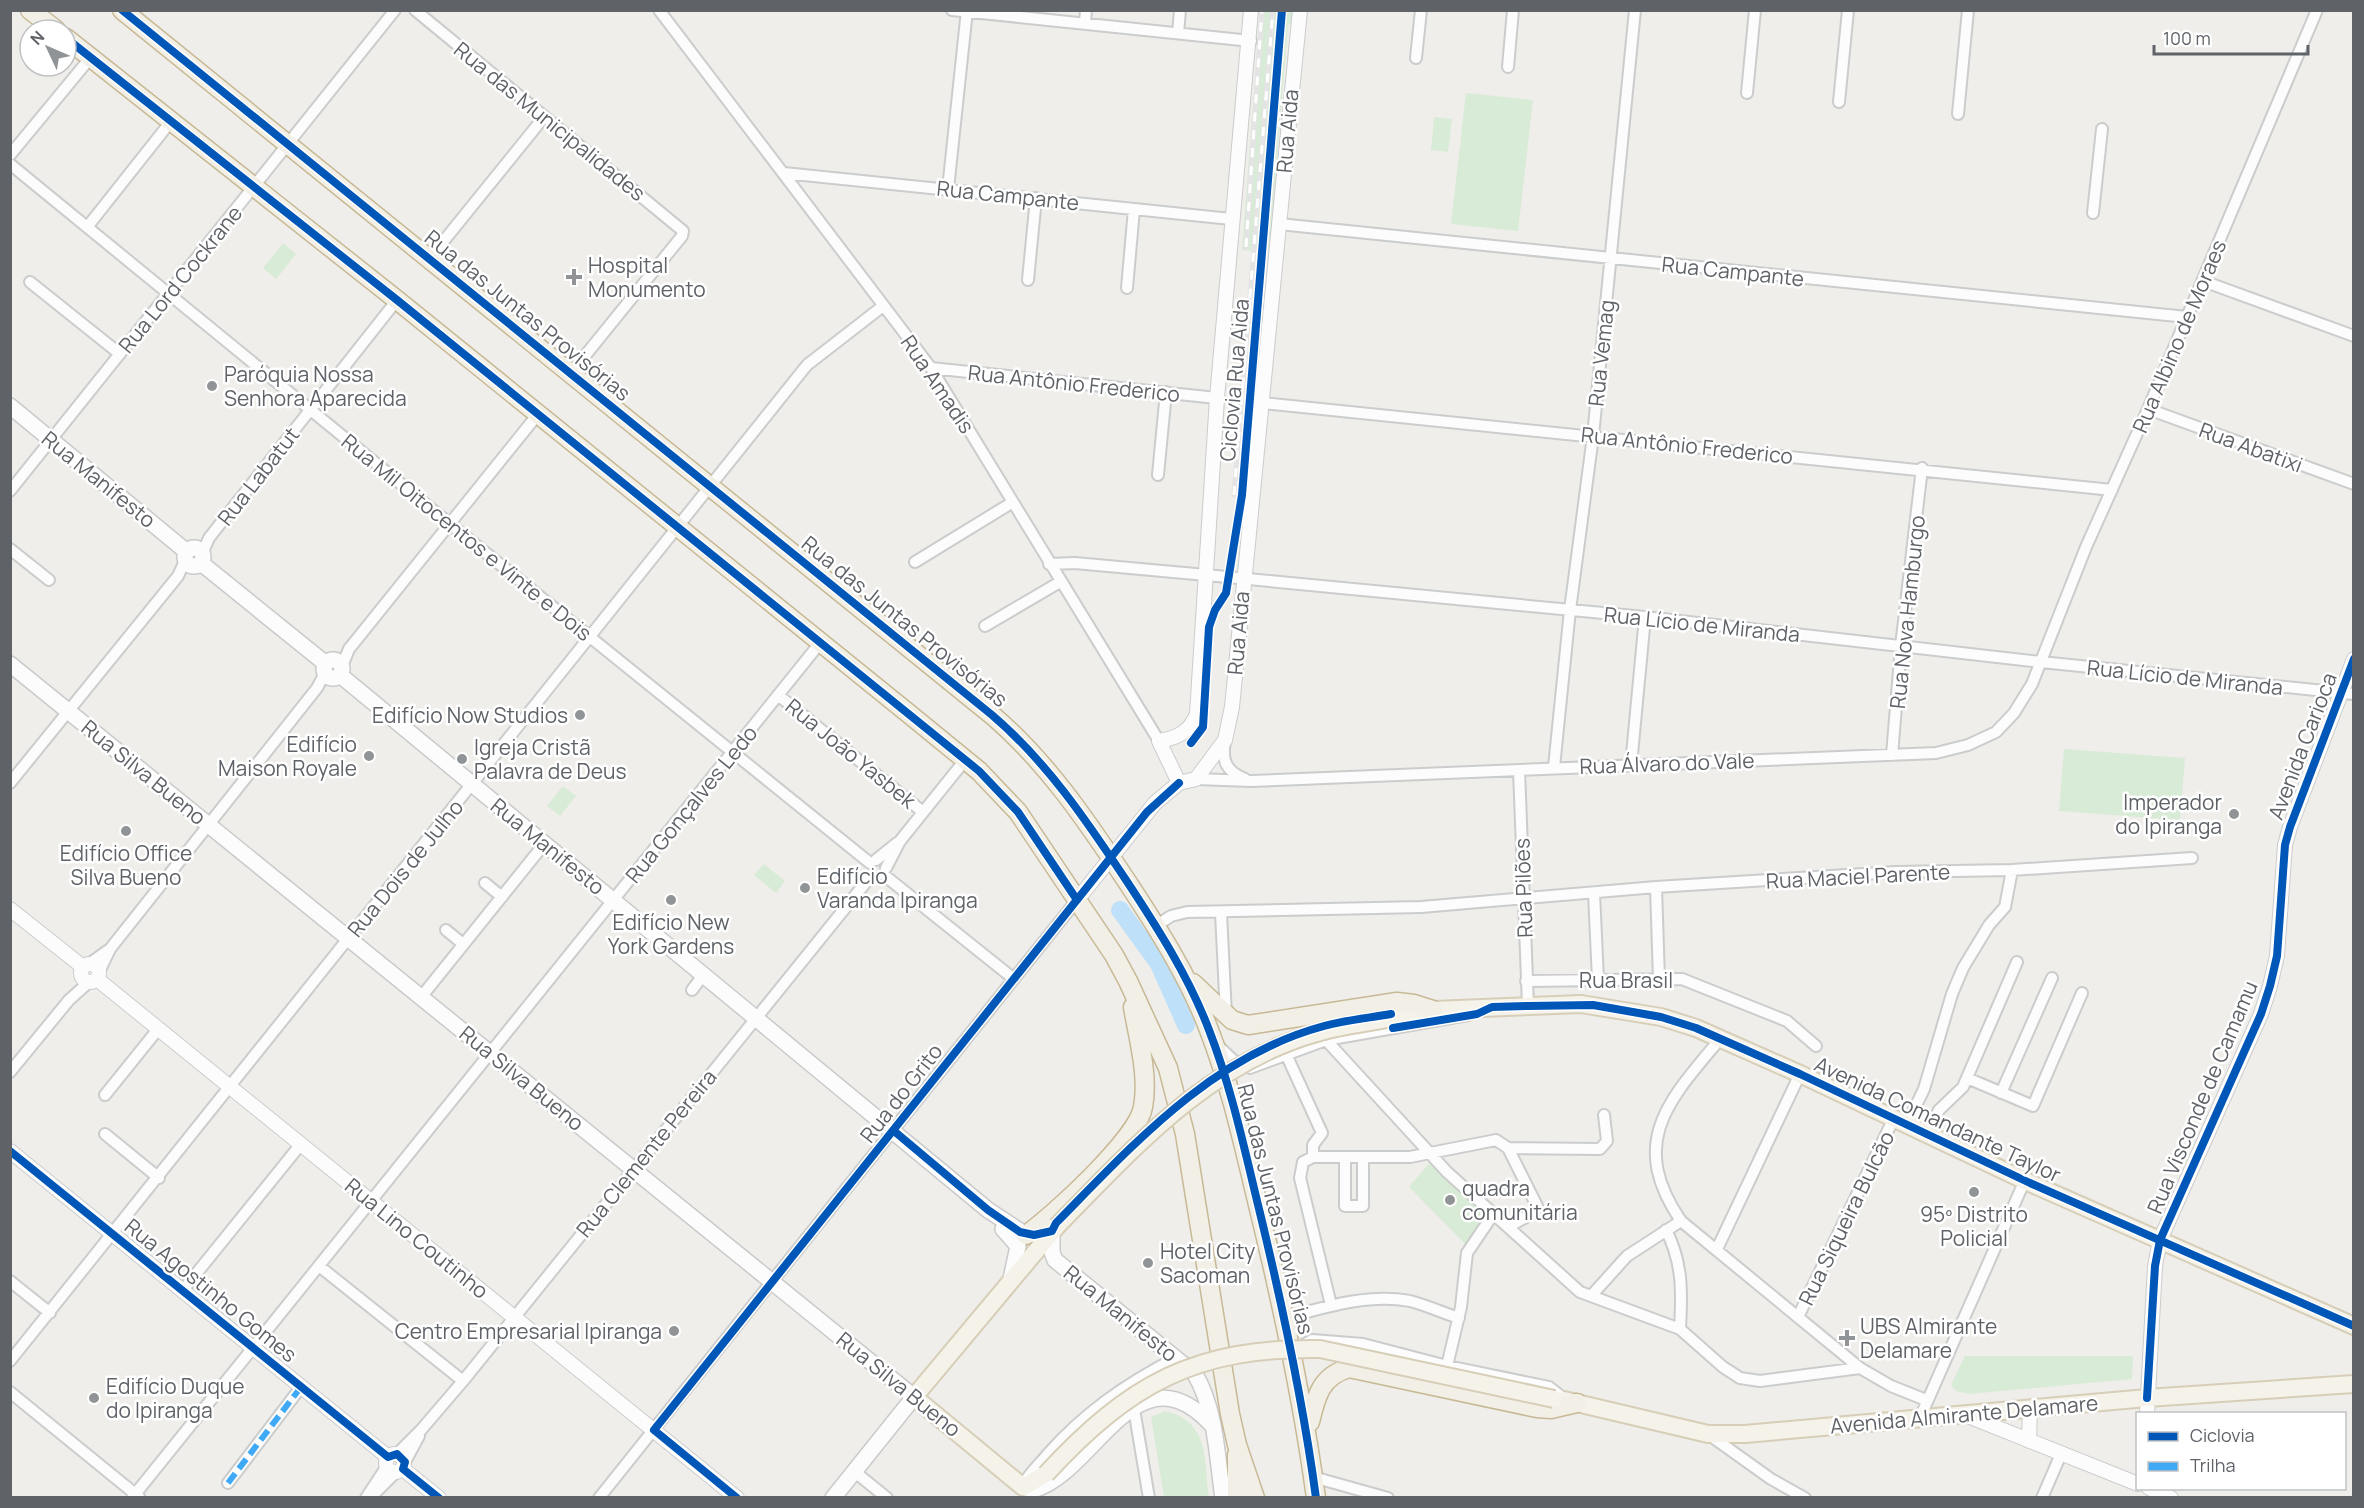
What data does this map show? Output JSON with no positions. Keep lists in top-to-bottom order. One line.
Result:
{"streets":{"highway":["Rua das Juntas Provisórias"],"main road":["Rua Manifesto","Rua Silva Bueno","Avenida Comandante Taylor","Avenida Almirante Delamare"],"street":["Rua das Municipalidades","Rua Aida","Rua Campante","Rua Lord Cockrane","Rua Albino de Moraes","Rua Vemag","Rua Antônio Frederico","Rua Amadis","Rua Abatixi","Rua Labatut","Rua Mil Oitocentos e Vinte e Dois","Rua Nova Hamburgo","Rua Lício de Miranda","Avenida Carioca","Rua João Yasbek","Rua Álvaro do Vale","Rua Gonçalves Ledo","Rua Dois de Julho","Rua Maciel Parente","Rua Pilões","Rua Brasil","Rua do Grito","Rua Visconde de Camamu","Rua Clemente Pereira","Rua Siqueira Bulcão","Rua Lino Coutinho","Rua Agostinho Gomes"],"cycle path":["Ciclovia Rua Aida"]},"crossings":[["Rua das Municipalidades","Rua das Juntas Provisórias"],["Rua Aida","Rua Campante"],["Rua Aida","Rua Antônio Frederico"],["Rua Aida","Rua Amadis"],["Rua Aida","Rua Lício de Miranda"],["Rua Aida","Rua Álvaro do Vale"],["Rua Campante","Rua Albino de Moraes"],["Rua Campante","Rua Vemag"],["Rua Campante","Rua Amadis"],["Rua Lord Cockrane","Rua das Juntas Provisórias"],["Rua Lord Cockrane","Rua Manifesto"],["Rua Lord Cockrane","Rua Mil Oitocentos e Vinte e Dois"],["Rua das Juntas Provisórias","Rua Dois de Julho"],["Rua das Juntas Provisórias","Rua Maciel Parente"],["Rua das Juntas Provisórias","Rua do Grito"],["Rua das Juntas Provisórias","Avenida Almirante Delamare"],["Rua Albino de Moraes","Rua Antônio Frederico"],["Rua Albino de Moraes","Rua Abatixi"],["Rua Albino de Moraes","Rua Lício de Miranda"],["Rua Albino de Moraes","Rua Álvaro do Vale"],["Rua Vemag","Rua Antônio Frederico"],["Rua Vemag","Rua Lício de Miranda"],["Rua Vemag","Rua Álvaro do Vale"],["Rua Antônio Frederico","Rua Amadis"],["Rua Antônio Frederico","Rua Nova Hamburgo"],["Rua Amadis","Rua Lício de Miranda"],["Rua Amadis","Rua Álvaro do Vale"],["Rua Amadis","Rua Dois de Julho"],["Rua Amadis","Rua do Grito"],["Rua Labatut","Rua Manifesto"],["Rua Labatut","Rua Mil Oitocentos e Vinte e Dois"],["Rua Labatut","Rua Silva Bueno"],["Rua Manifesto","Rua Gonçalves Ledo"],["Rua Manifesto","Rua Dois de Julho"],["Rua Manifesto","Rua do Grito"],["Rua Manifesto","Avenida Comandante Taylor"],["Rua Manifesto","Rua Clemente Pereira"],["Rua Mil Oitocentos e Vinte e Dois","Rua Gonçalves Ledo"],["Rua Mil Oitocentos e Vinte e Dois","Rua Dois de Julho"],["Rua Mil Oitocentos e Vinte e Dois","Rua Clemente Pereira"],["Rua Nova Hamburgo","Rua Lício de Miranda"],["Rua Nova Hamburgo","Rua Álvaro do Vale"],["Rua Lício de Miranda","Avenida Carioca"],["Rua Lício de Miranda","Rua Álvaro do Vale"],["Avenida Carioca","Rua Visconde de Camamu"],["Rua João Yasbek","Rua Gonçalves Ledo"],["Rua Álvaro do Vale","Rua Pilões"],["Rua Álvaro do Vale","Rua do Grito"],["Rua Silva Bueno","Rua Gonçalves Ledo"],["Rua Silva Bueno","Rua Dois de Julho"],["Rua Silva Bueno","Rua do Grito"],["Rua Silva Bueno","Avenida Comandante Taylor"],["Rua Silva Bueno","Rua Clemente Pereira"],["Rua Gonçalves Ledo","Rua Lino Coutinho"],["Rua Gonçalves Ledo","Rua Agostinho Gomes"],["Rua Dois de Julho","Rua Lino Coutinho"],["Rua Dois de Julho","Rua Agostinho Gomes"],["Rua Maciel Parente","Rua Pilões"],["Rua Maciel Parente","Rua Siqueira Bulcão"],["Rua Pilões","Rua Brasil"],["Rua Pilões","Avenida Comandante Taylor"],["Rua do Grito","Rua Lino Coutinho"],["Rua Visconde de Camamu","Avenida Comandante Taylor"],["Rua Visconde de Camamu","Avenida Almirante Delamare"],["Avenida Comandante Taylor","Rua Siqueira Bulcão"],["Rua Clemente Pereira","Rua Lino Coutinho"],["Rua Clemente Pereira","Rua Agostinho Gomes"]],"places":{"health":["Hospital Monumento","UBS Almirante Delamare"],"other":["Paróquia Nossa Senhora Aparecida","Edifício Now Studios","Edifício Maison Royale","Igreja Cristã Palavra de Deus","Imperador do Ipiranga","Edifício Office Silva Bueno","Edifício Varanda Ipiranga","Edifício New York Gardens","95º Distrito Policial","quadra comunitária","Hotel City Sacoman","Centro Empresarial Ipiranga","Edifício Duque do Ipiranga"]},"legend":["Ciclovia","Trilha"],"scale_bar":"100 m","north":"top left"}
